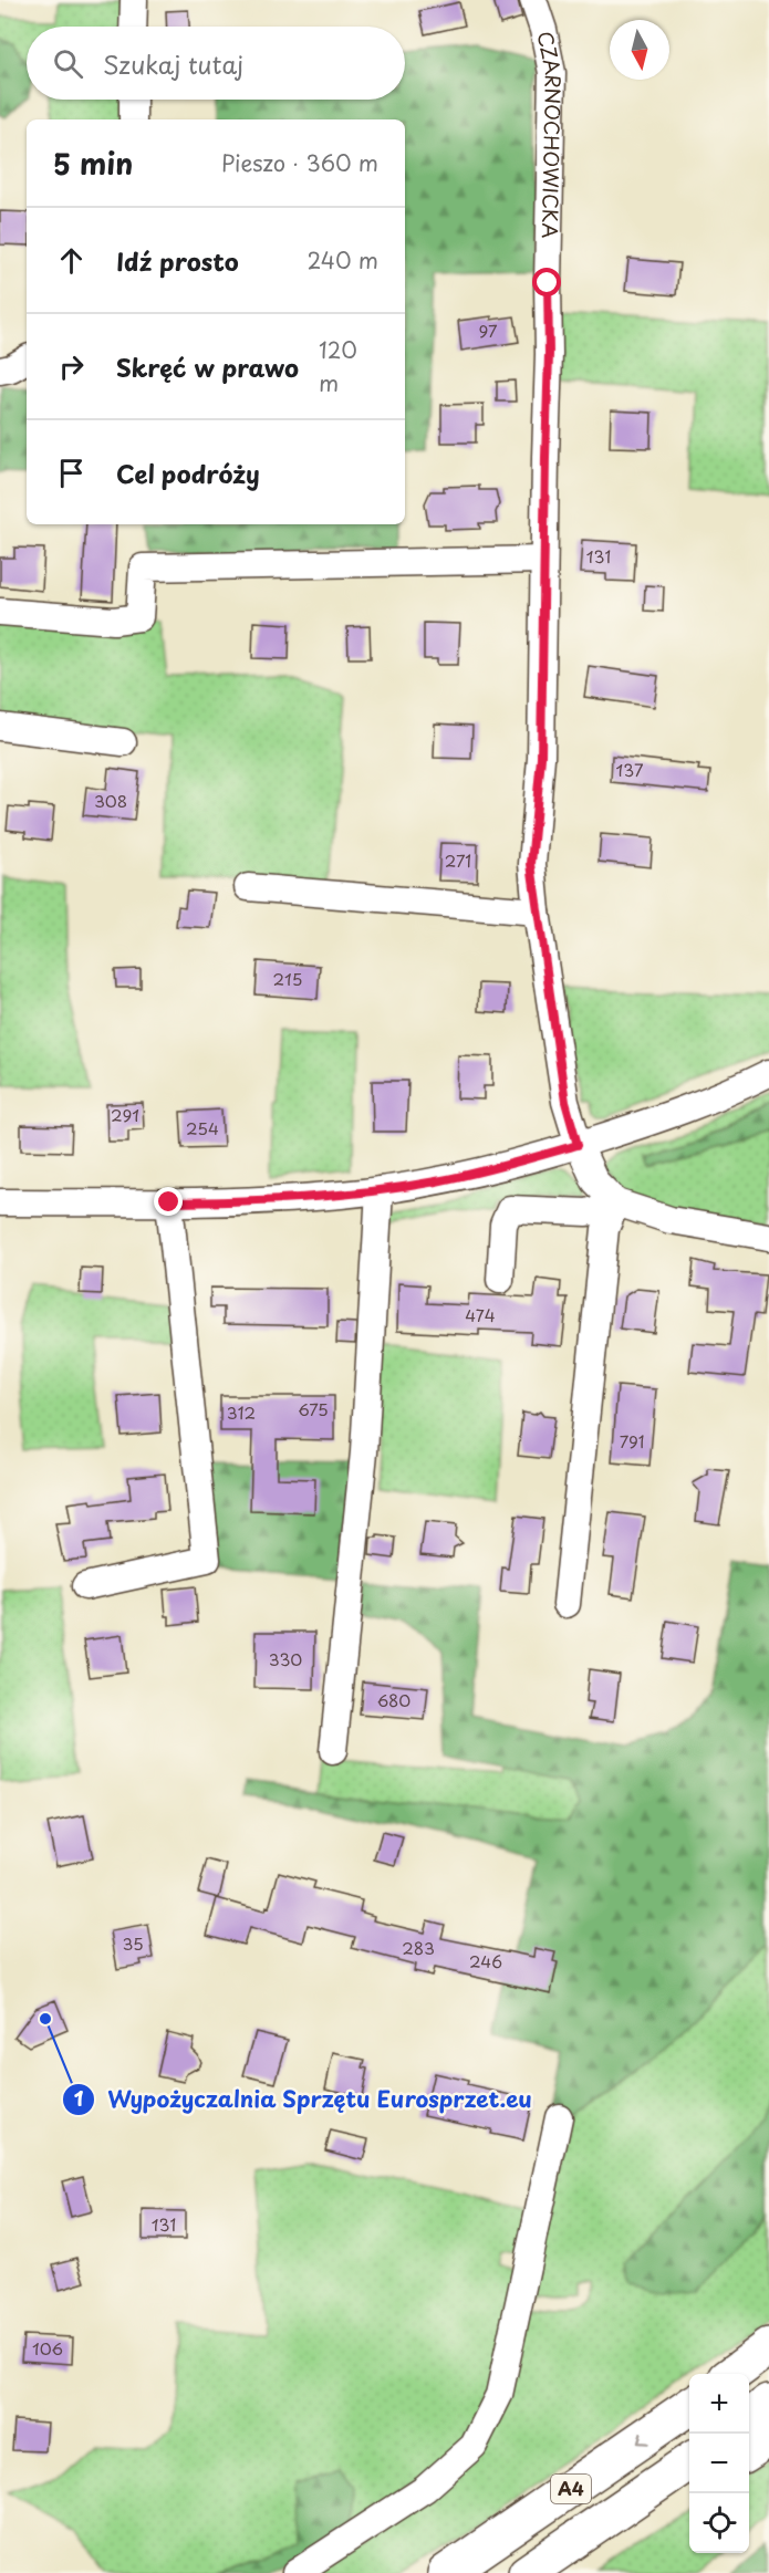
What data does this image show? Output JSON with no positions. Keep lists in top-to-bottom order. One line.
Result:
{"streets":{"highway":["A4"],"street":["CZARNOCHOWICKA"]},"places":["Wypożyczalnia Sprzętu Eurosprzet.eu"],"house_numbers":["97","131","137","308","271","215","291","254","474","675","312","791","330","680","35","283","246","131","106"],"north":"bottom","page":{"search":"Szukaj tutaj","heading":["5 min","Pieszo · 360 m"],"list":[["Idź prosto","240 m"],["Skręć w prawo","120 m"],"Cel podróży"],"map_buttons":["+","−"]}}
